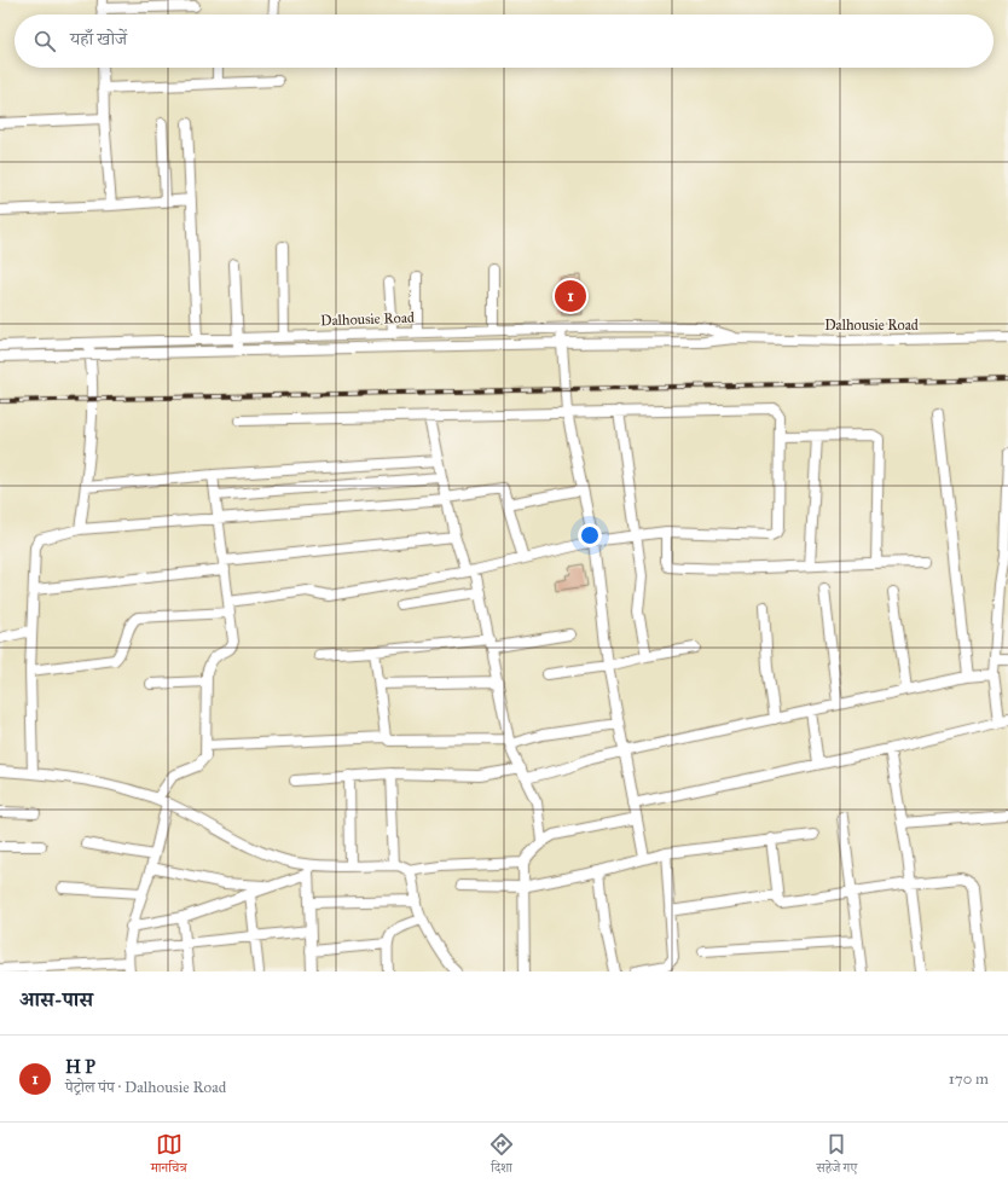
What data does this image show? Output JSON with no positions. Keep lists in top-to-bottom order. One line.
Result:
{"streets":{"street":["Dalhousie Road"]},"page":{"search":"यहाँ खोजें","pins":"1","heading":"आस-पास","list":[{"mark":"1","name":"H P","note":"पेट्रोल पंप · Dalhousie Road","value":"170 m"}],"nav":["मानचित्र","दिशा","सहेजे गए"]}}
